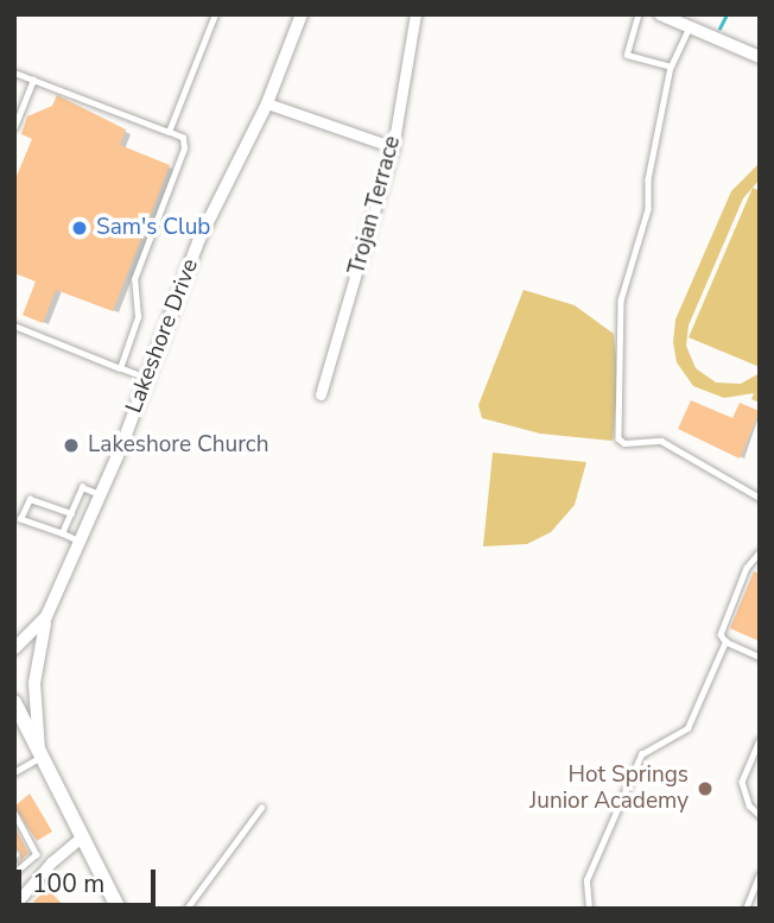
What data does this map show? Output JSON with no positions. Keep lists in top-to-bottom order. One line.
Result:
{"streets":{"street":["Trojan Terrace","Lakeshore Drive"]},"places":["Sam's Club","Lakeshore Church","Hot Springs Junior Academy"],"scale_bar":"100 m"}
